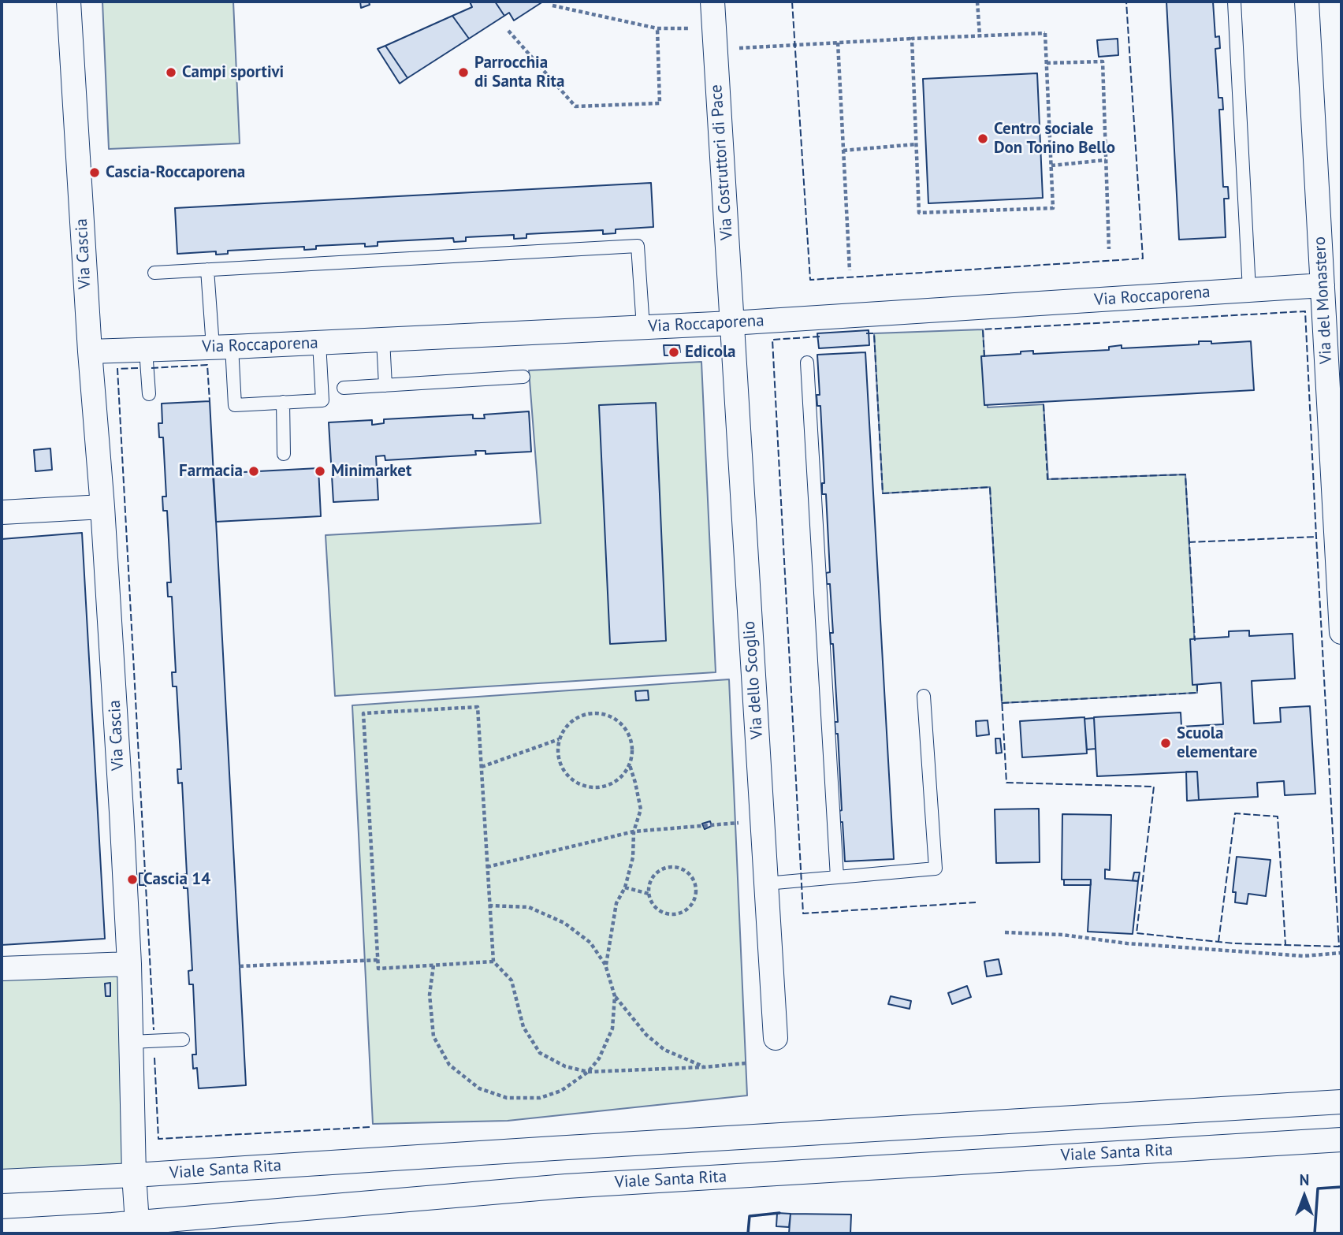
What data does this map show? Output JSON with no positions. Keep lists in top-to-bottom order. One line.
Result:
{"streets":{"street":["Via Costruttori di Pace","Via Cascia","Via Roccaporena","Via del Monastero","Via dello Scoglio","Viale Santa Rita"]},"crossings":[["Via Costruttori di Pace","Via Roccaporena"],["Via Costruttori di Pace","Via dello Scoglio"],["Via Cascia","Via Roccaporena"],["Via Cascia","Viale Santa Rita"],["Via Roccaporena","Via del Monastero"],["Via Roccaporena","Via dello Scoglio"]],"places":["Campi sportivi","Parrocchia di Santa Rita","Centro sociale Don Tonino Bello","Cascia-Roccaporena","Edicola","Farmacia","Minimarket","Scuola elementare","Cascia 14"],"north":"top"}
